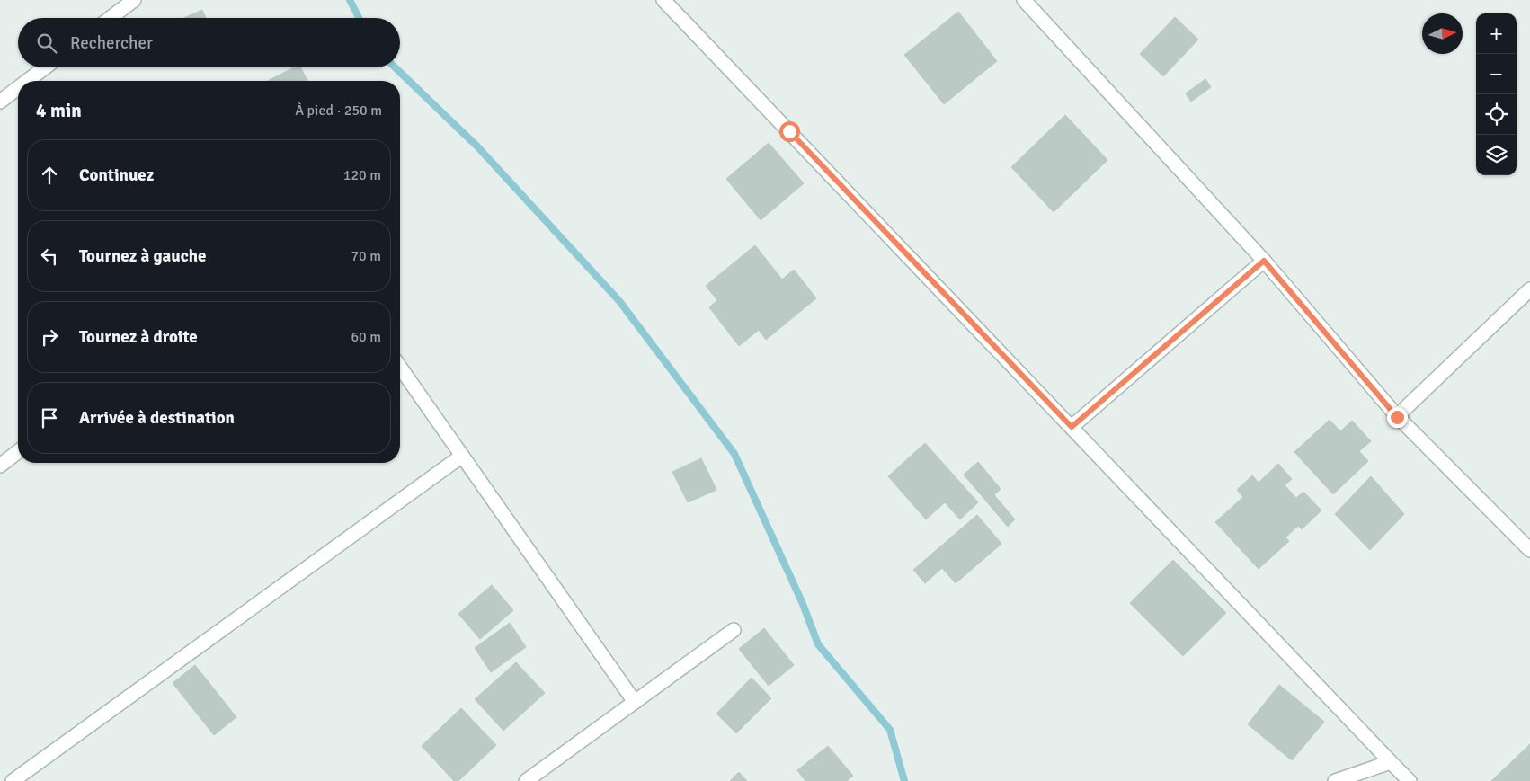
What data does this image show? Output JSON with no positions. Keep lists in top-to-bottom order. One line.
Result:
{"north":"right","page":{"map_buttons":["+","−"],"search":"Rechercher","heading":["4 min","À pied · 250 m"],"list":[["Continuez","120 m"],["Tournez à gauche","70 m"],["Tournez à droite","60 m"],"Arrivée à destination"]}}
